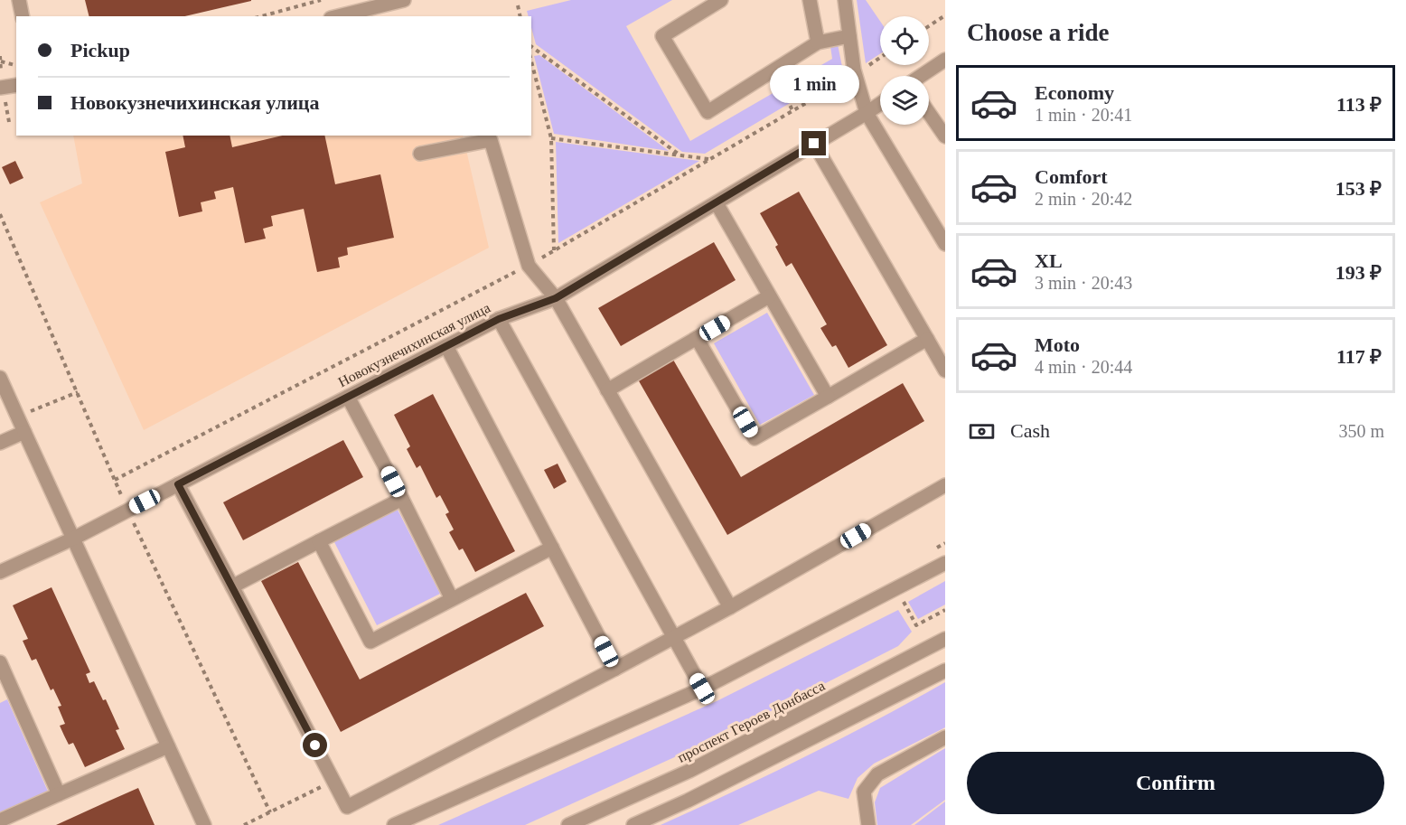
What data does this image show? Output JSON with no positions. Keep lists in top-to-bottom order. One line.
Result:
{"streets":{"street":["Новокузнечихинская улица","проспект Героев Донбасса"]},"page":{"heading":"Choose a ride","banner":["Pickup","Новокузнечихинская улица"],"bubble":"1 min","list":[{"name":"Economy","note":"1 min · 20:41","value":"113 ₽"},{"name":"Comfort","note":"2 min · 20:42","value":"153 ₽"},{"name":"XL","note":"3 min · 20:43","value":"193 ₽"},{"name":"Moto","note":"4 min · 20:44","value":"117 ₽"}],"pay":["Cash","350 m"],"buttons":"Confirm"}}
